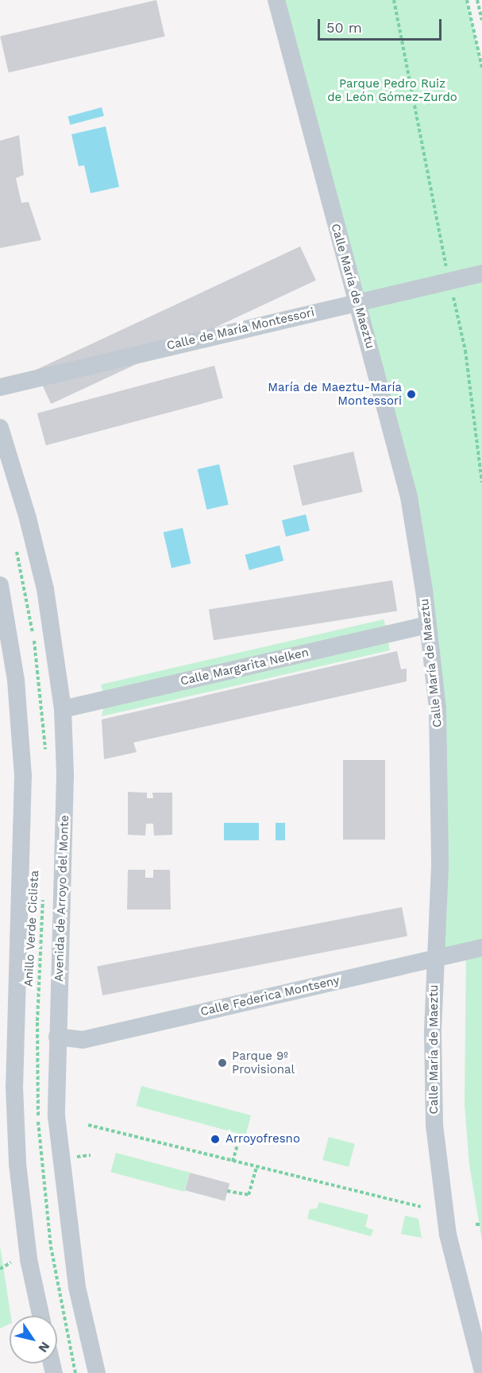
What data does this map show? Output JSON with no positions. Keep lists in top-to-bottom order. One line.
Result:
{"streets":{"street":["Calle María de Maeztu","Calle de María Montessori","Calle Margarita Nelken","Avenida de Arroyo del Monte","Calle Federica Montseny"],"path":["Anillo Verde Ciclista"]},"crossings":[["Calle María de Maeztu","Calle de María Montessori"],["Calle María de Maeztu","Calle Margarita Nelken"],["Calle María de Maeztu","Calle Federica Montseny"],["Calle Margarita Nelken","Avenida de Arroyo del Monte"],["Avenida de Arroyo del Monte","Calle Federica Montseny"]],"parks":["Parque Pedro Ruiz de León Gómez-Zurdo"],"places":["María de Maeztu-María Montessori","Parque 9º Provisional","Arroyofresno"],"scale_bar":"50 m","north":"bottom right"}
